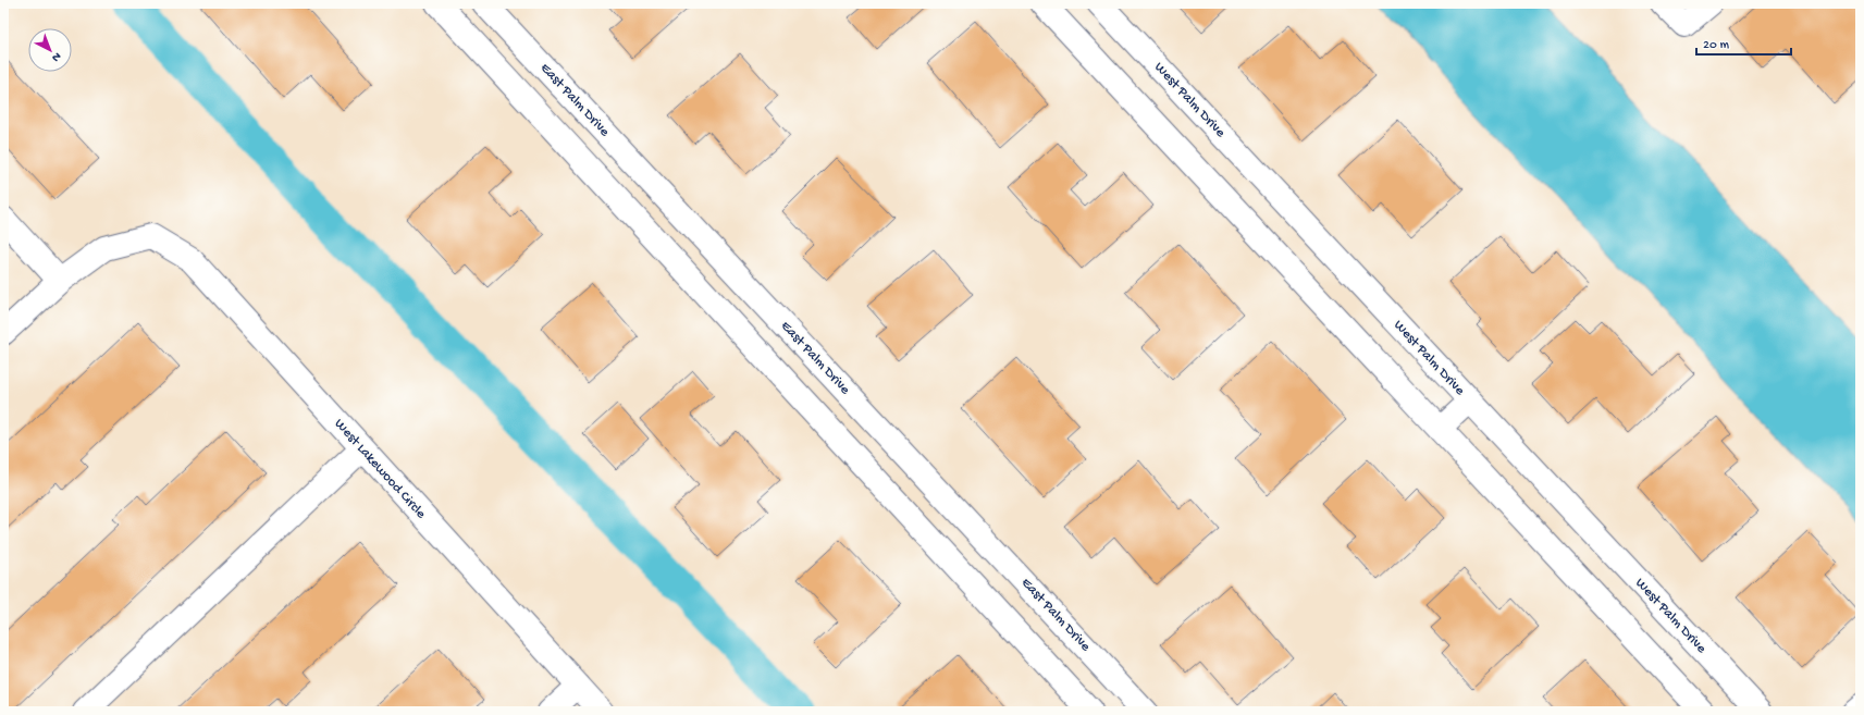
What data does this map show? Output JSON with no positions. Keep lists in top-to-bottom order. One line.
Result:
{"streets":{"street":["East Palm Drive","West Palm Drive","West Lakewood Circle"]},"scale_bar":"20 m","north":"bottom right"}
